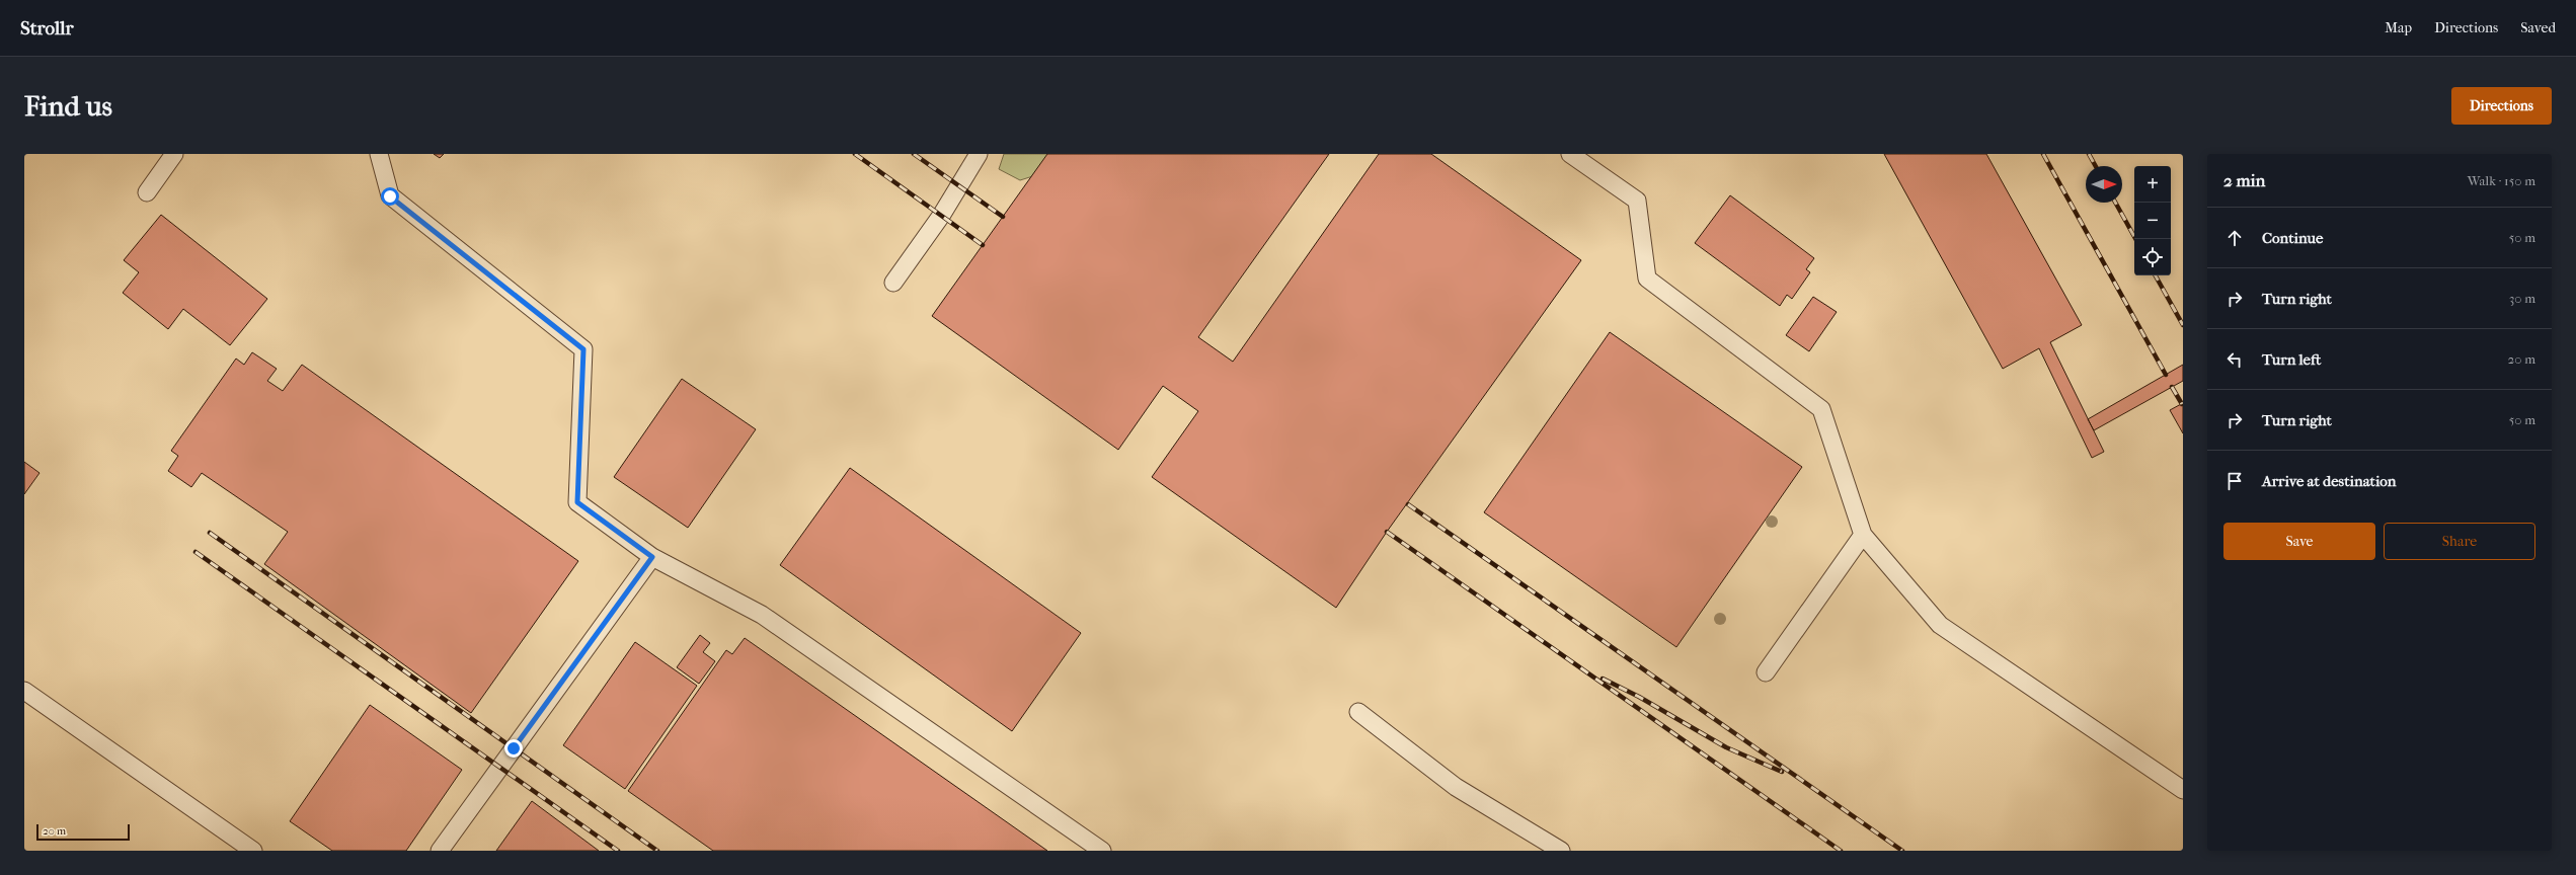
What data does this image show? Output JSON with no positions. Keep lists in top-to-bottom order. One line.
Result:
{"scale_bar":"20 m","north":"right","page":{"header":"Strollr","nav":["Map","Directions","Saved"],"buttons":["Directions",["Save","Share"]],"title":"Find us","heading":["2 min","Walk · 150 m"],"map_buttons":["+","−"],"list":[["Continue","50 m"],["Turn right","30 m"],["Turn left","20 m"],["Turn right","50 m"],"Arrive at destination"],"scale":"20 m"}}
